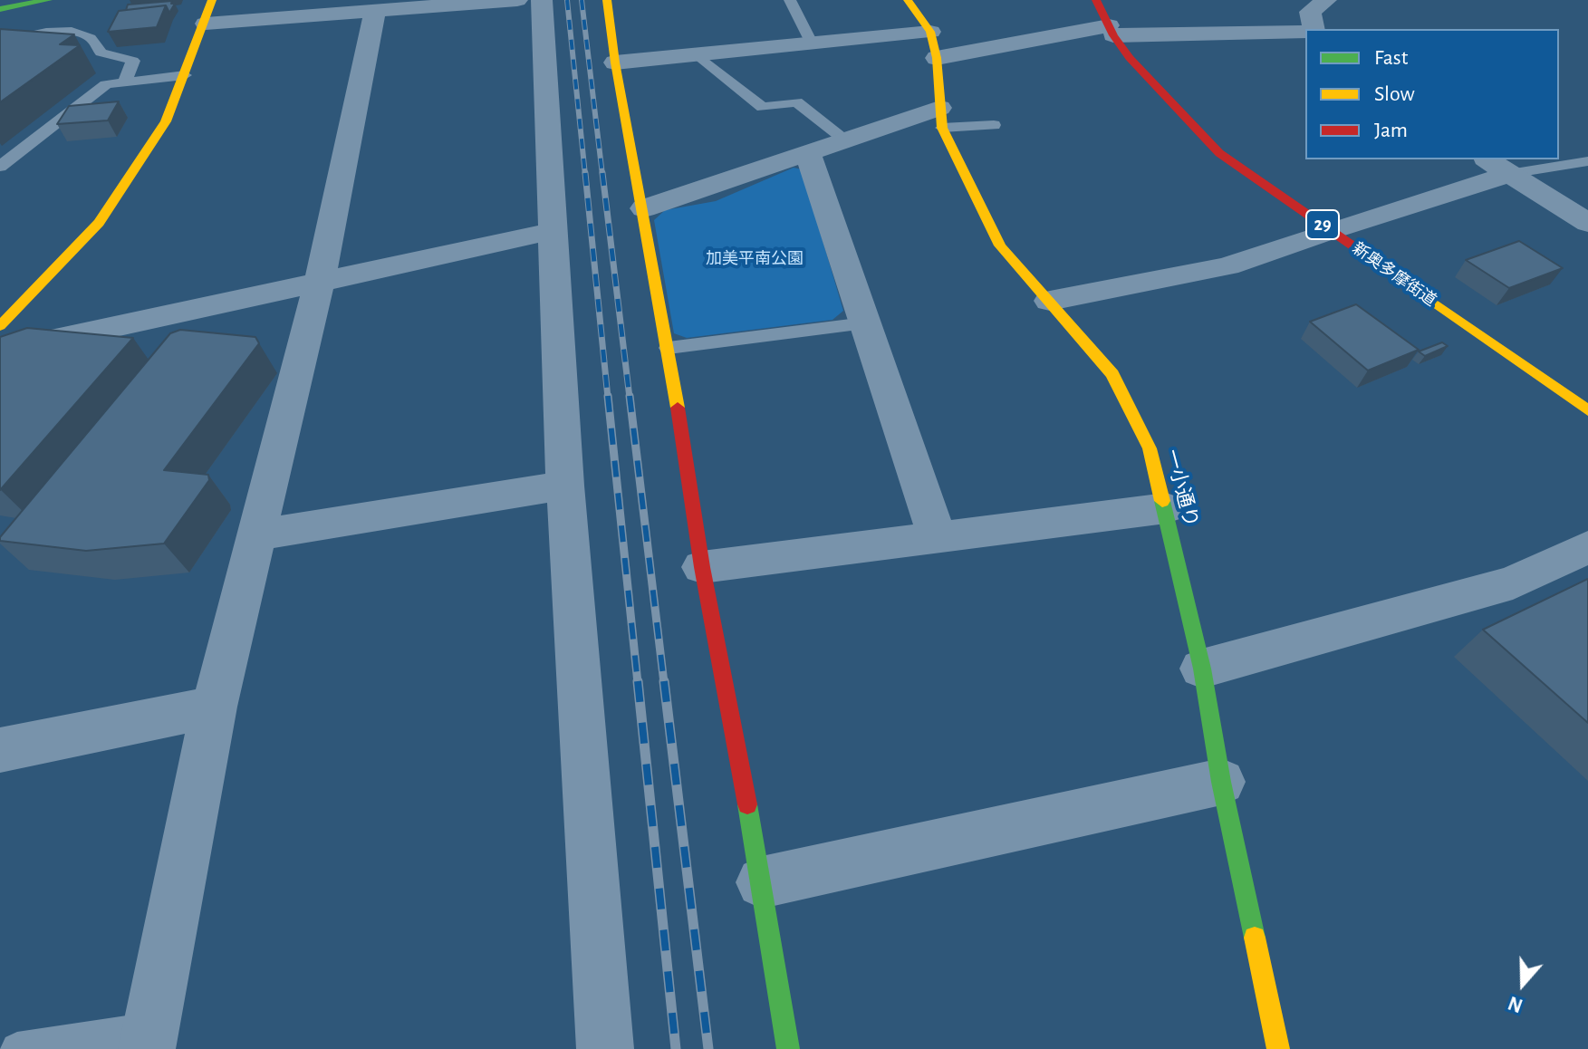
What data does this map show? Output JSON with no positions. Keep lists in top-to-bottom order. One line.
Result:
{"streets":{"street":["29","新奥多摩街道","一小通り"]},"parks":["加美平南公園"],"legend":["Fast","Slow","Jam"],"north":"bottom"}
